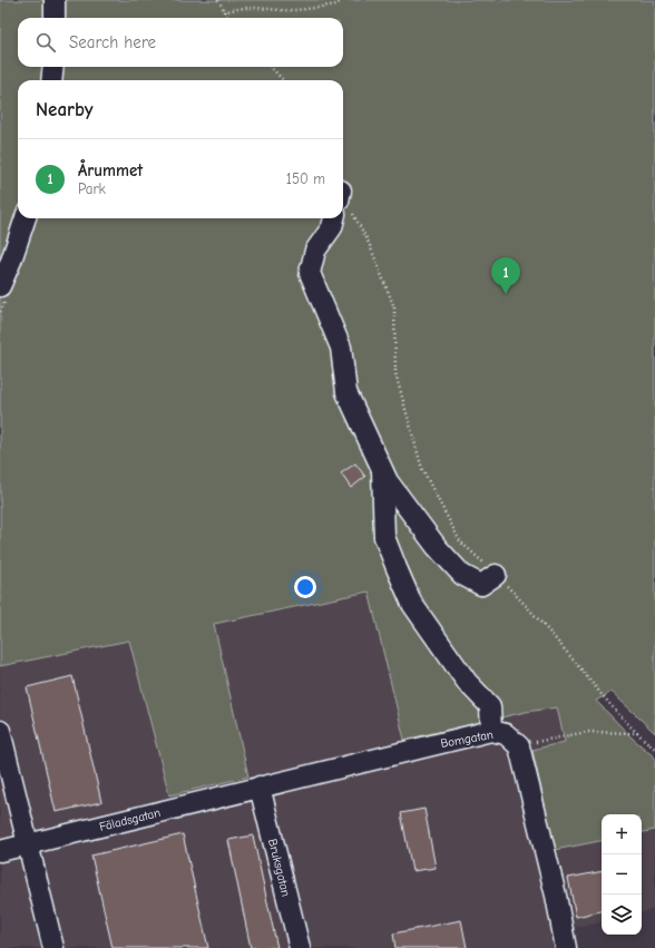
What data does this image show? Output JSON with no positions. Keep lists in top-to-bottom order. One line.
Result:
{"streets":{"street":["Bomgatan","Fäladsgatan","Bruksgatan"]},"crossings":[["Bomgatan","Fäladsgatan"],["Bomgatan","Bruksgatan"],["Fäladsgatan","Bruksgatan"]],"page":{"search":"Search here","heading":"Nearby","list":[{"mark":"1","name":"Årummet","note":"Park","value":"150 m"}],"pins":"1","map_buttons":["+","−"]}}
